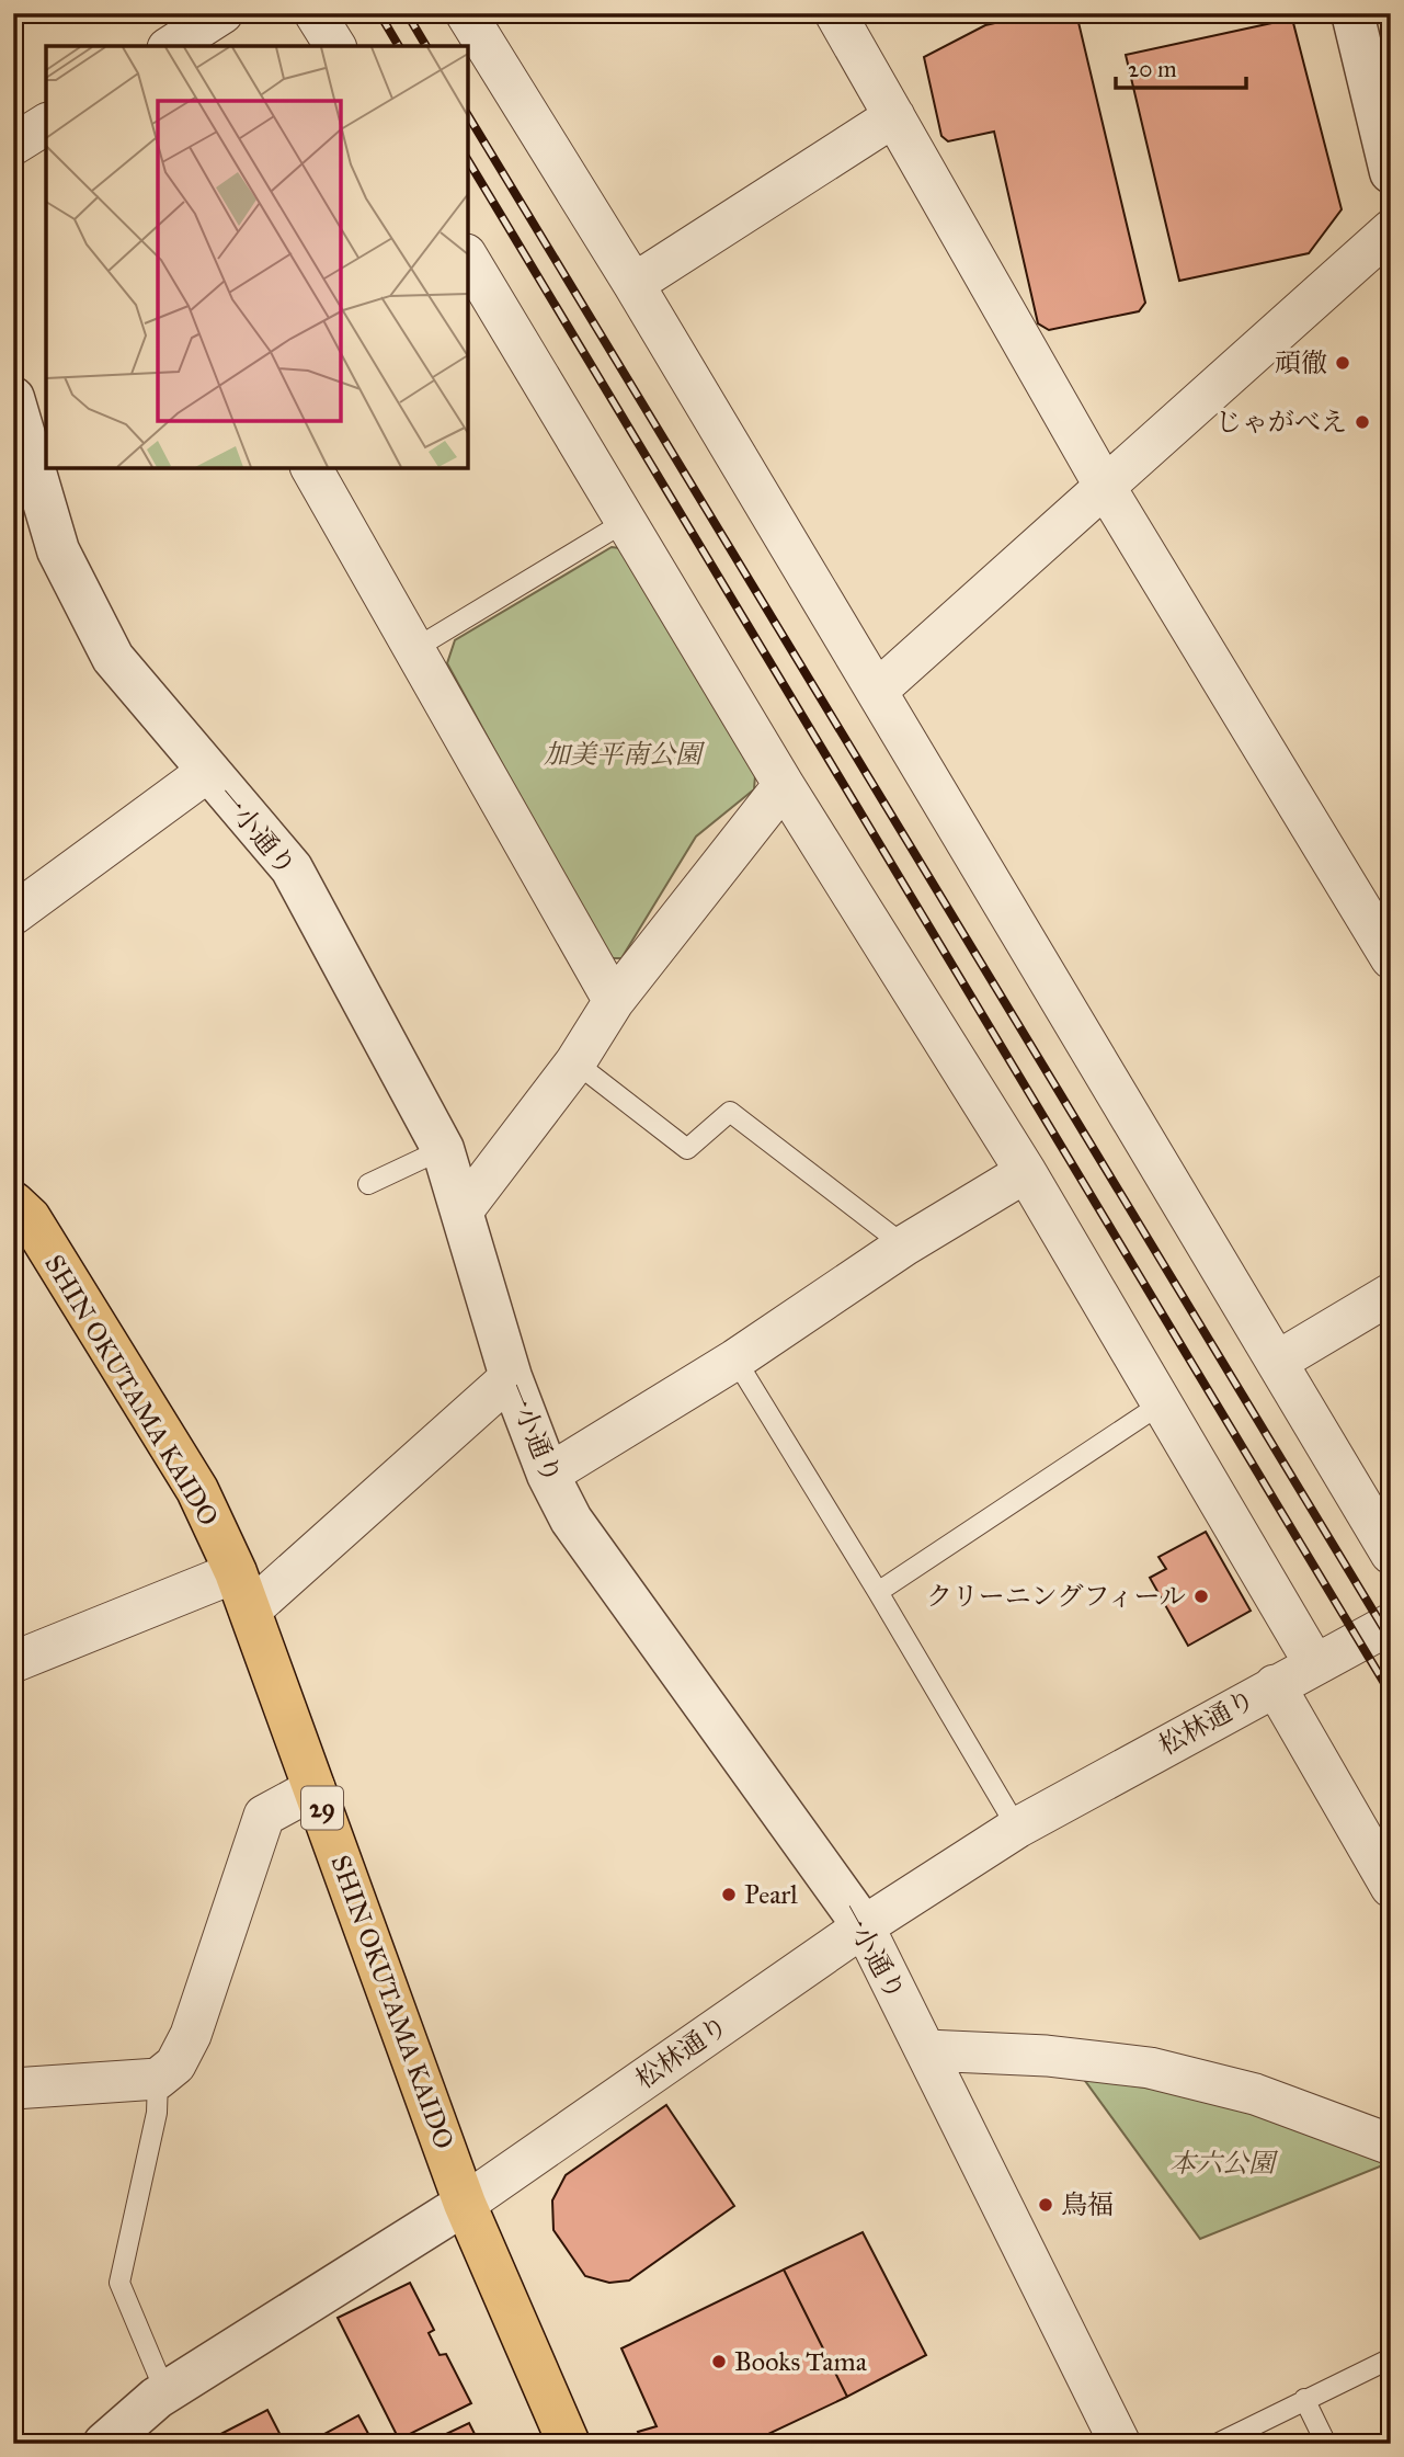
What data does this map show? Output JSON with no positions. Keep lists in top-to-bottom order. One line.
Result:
{"streets":{"main road":["SHIN OKUTAMA KAIDO","29"],"street":["一小通り","松林通り"]},"crossings":[["一小通り","松林通り"],["SHIN OKUTAMA KAIDO","松林通り"]],"parks":["加美平南公園","本六公園"],"places":["頑徹","じゃがべえ","クリーニングフィール","Pearl","鳥福","Books Tama"],"scale_bar":"20 m"}
